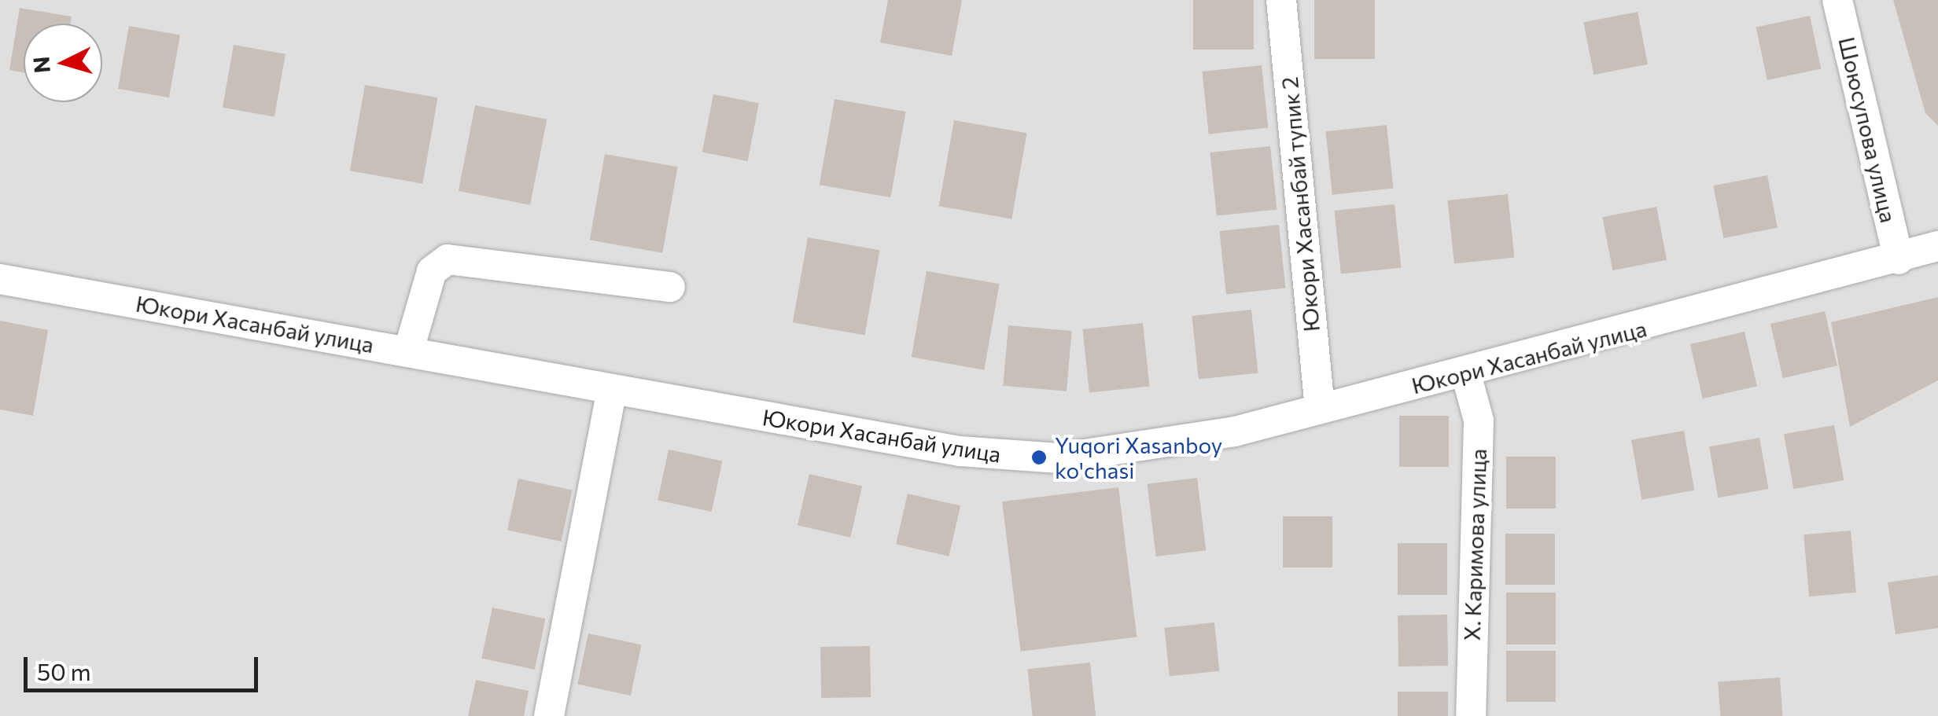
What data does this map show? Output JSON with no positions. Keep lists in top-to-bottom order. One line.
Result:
{"streets":{"street":["Шоюсупова улица","Юкори Хасанбай тупик 2","Юкори Хасанбай улица","Х. Каримова улица"]},"crossings":[["Шоюсупова улица","Юкори Хасанбай улица"],["Юкори Хасанбай тупик 2","Юкори Хасанбай улица"],["Юкори Хасанбай улица","Х. Каримова улица"]],"places":["Yuqori Xasanboy ko'chasi"],"scale_bar":"50 m","north":"left"}
